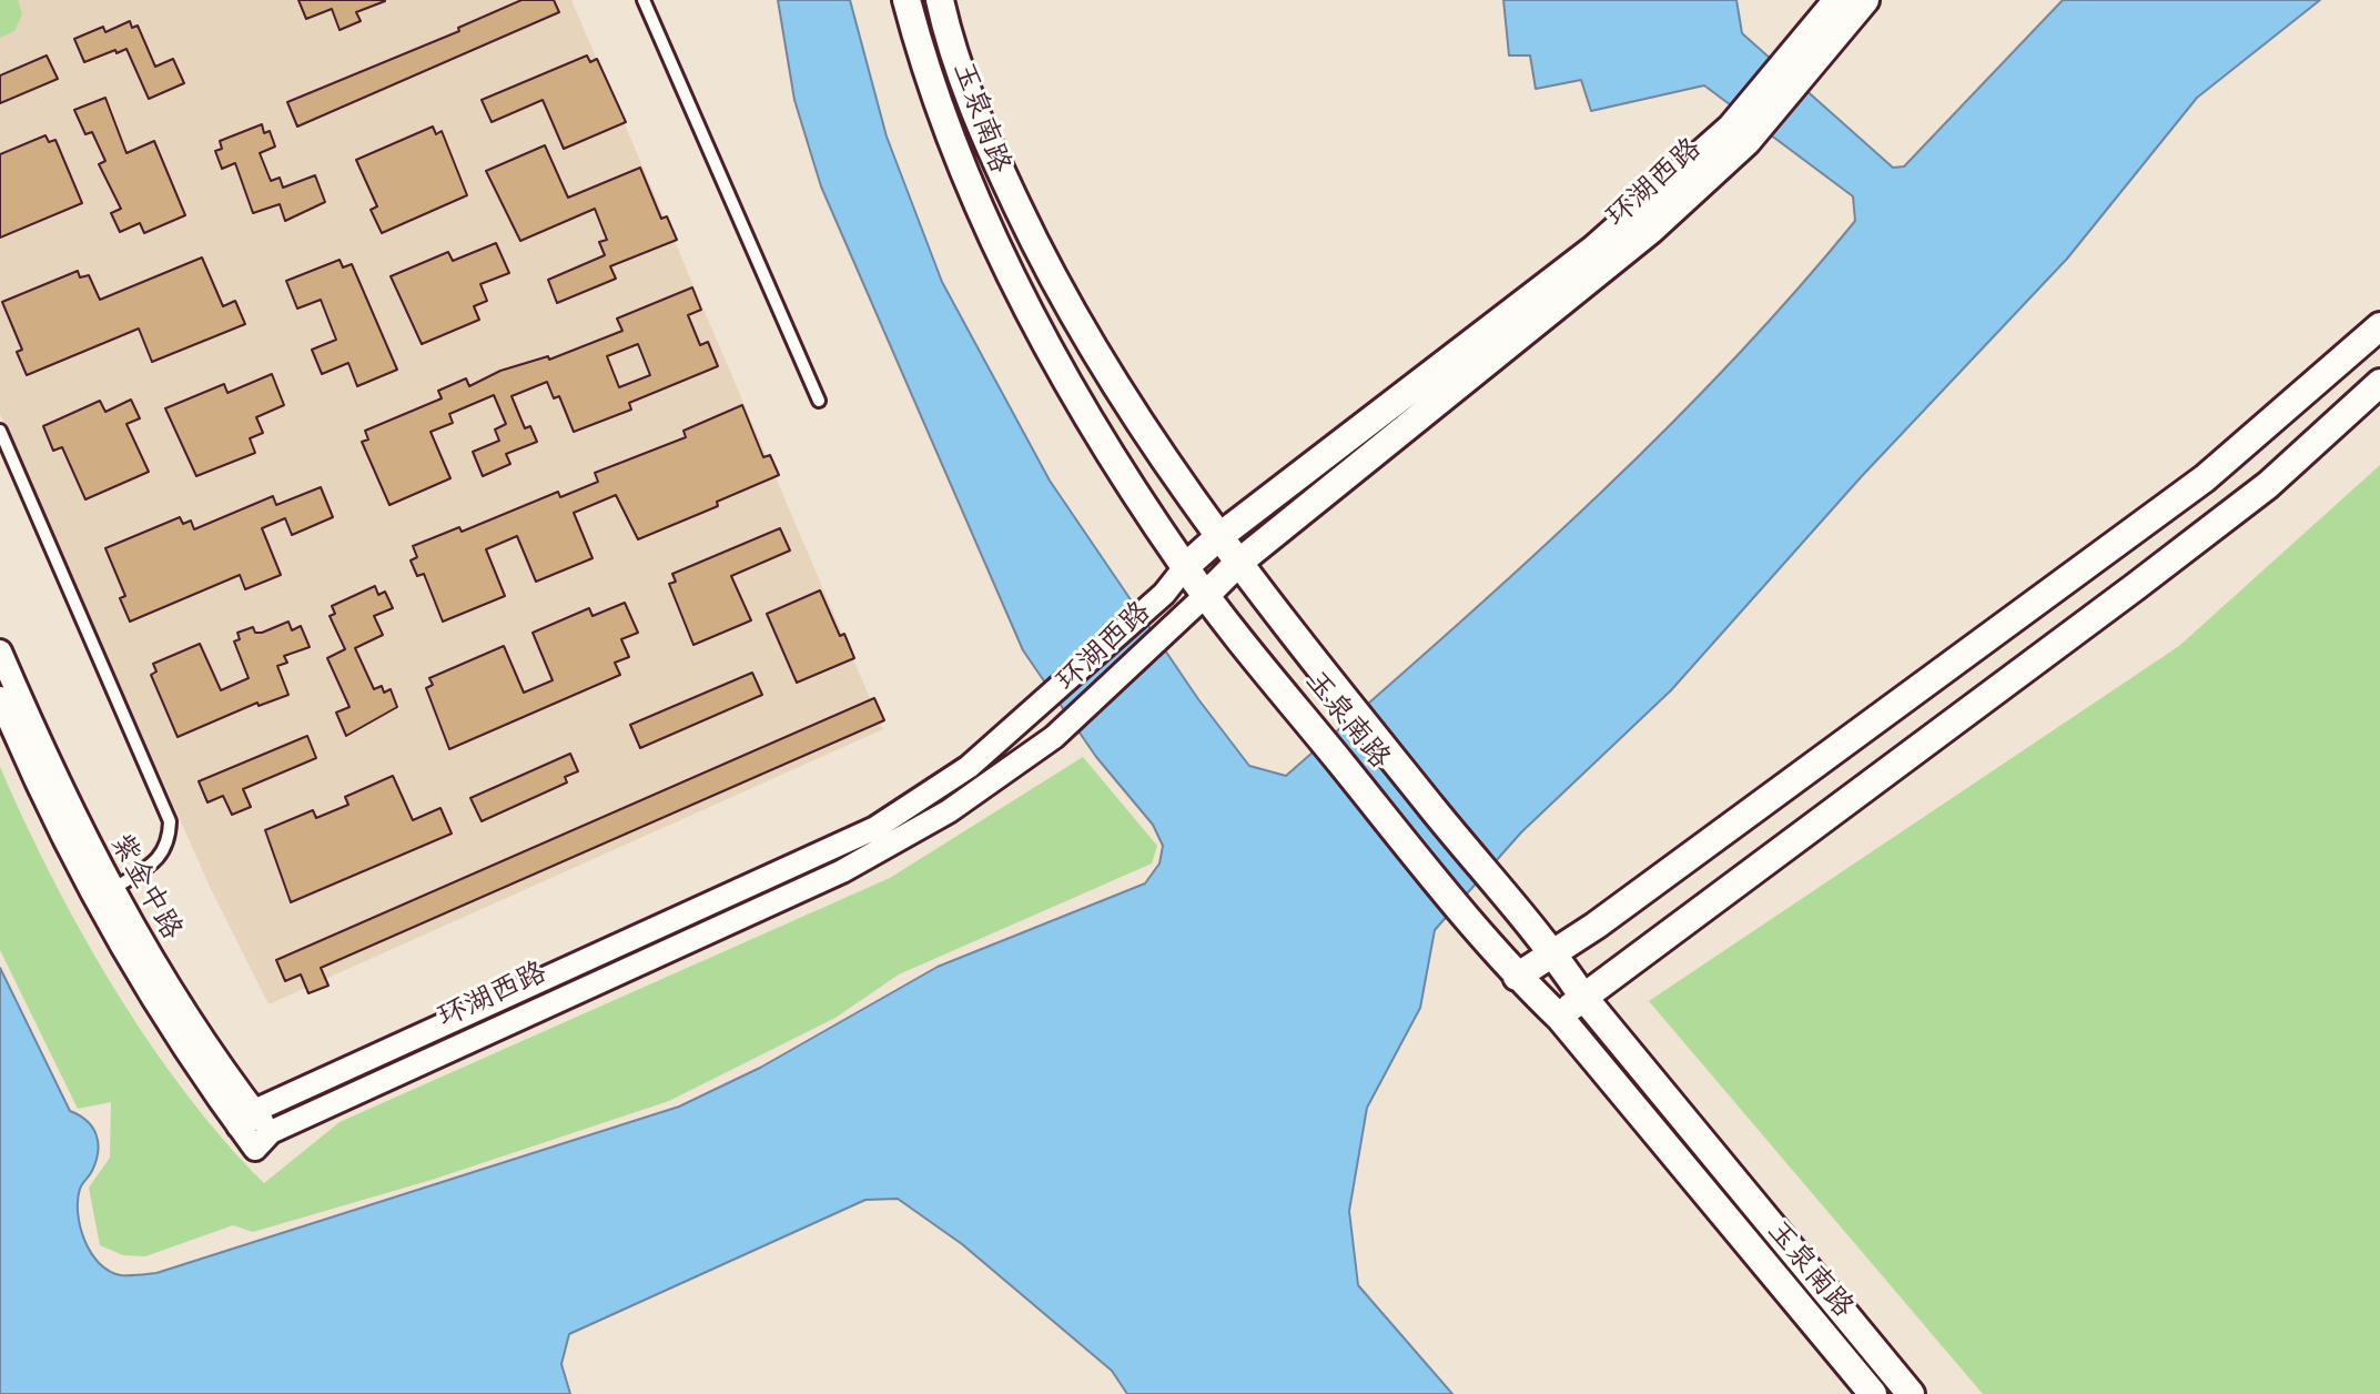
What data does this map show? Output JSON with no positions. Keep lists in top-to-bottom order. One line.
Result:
{"streets":{"street":["玉泉南路","环湖西路","紫金中路"]},"crossings":[["玉泉南路","环湖西路"],["环湖西路","紫金中路"]]}
